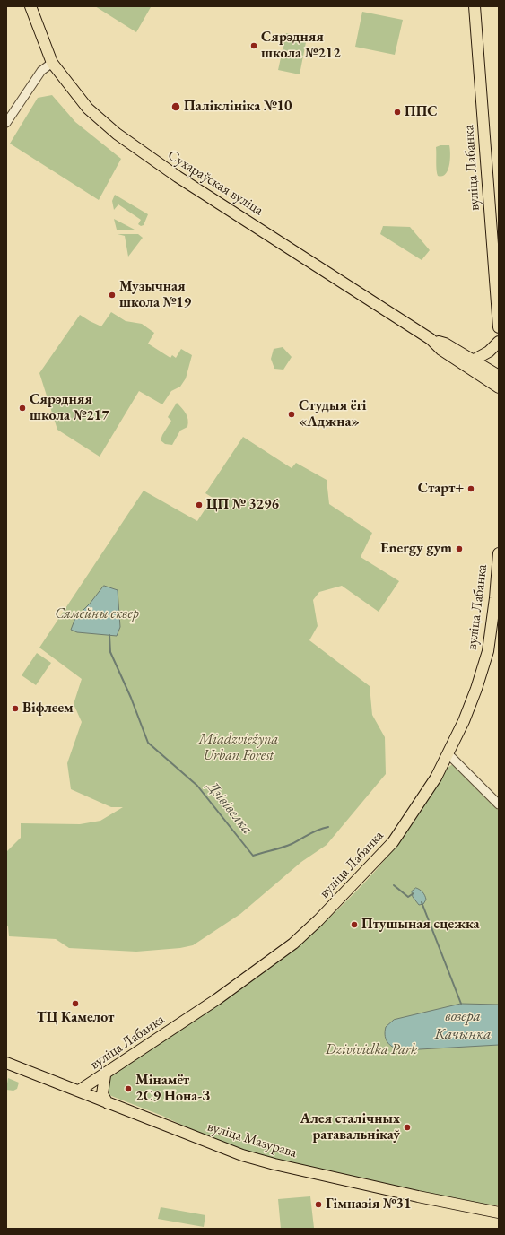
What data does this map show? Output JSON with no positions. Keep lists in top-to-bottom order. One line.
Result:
{"streets":{"main road":["вуліца Лабанка","Сухараўская вуліца","вуліца Мазурава"]},"crossings":[["вуліца Лабанка","вуліца Мазурава"]],"water":["Дзівівелка","возера Качынка"],"parks":["Сямейны сквер","Miadzviežyna Urban Forest","Dzivivielka Park"],"places":["Сярэдняя школа №212","Паліклініка №10","ППС","Музычная школа №19","Сярэдняя школа №217","Студыя ёгі «Аджна»","Старт+","ЦП № 3296","Energy gym","Віфлеем","Птушыная сцежка","ТЦ Камелот","Мінамёт 2С9 Нона-З","Алея сталічных ратавальнікаў","Гімназія №31"]}
